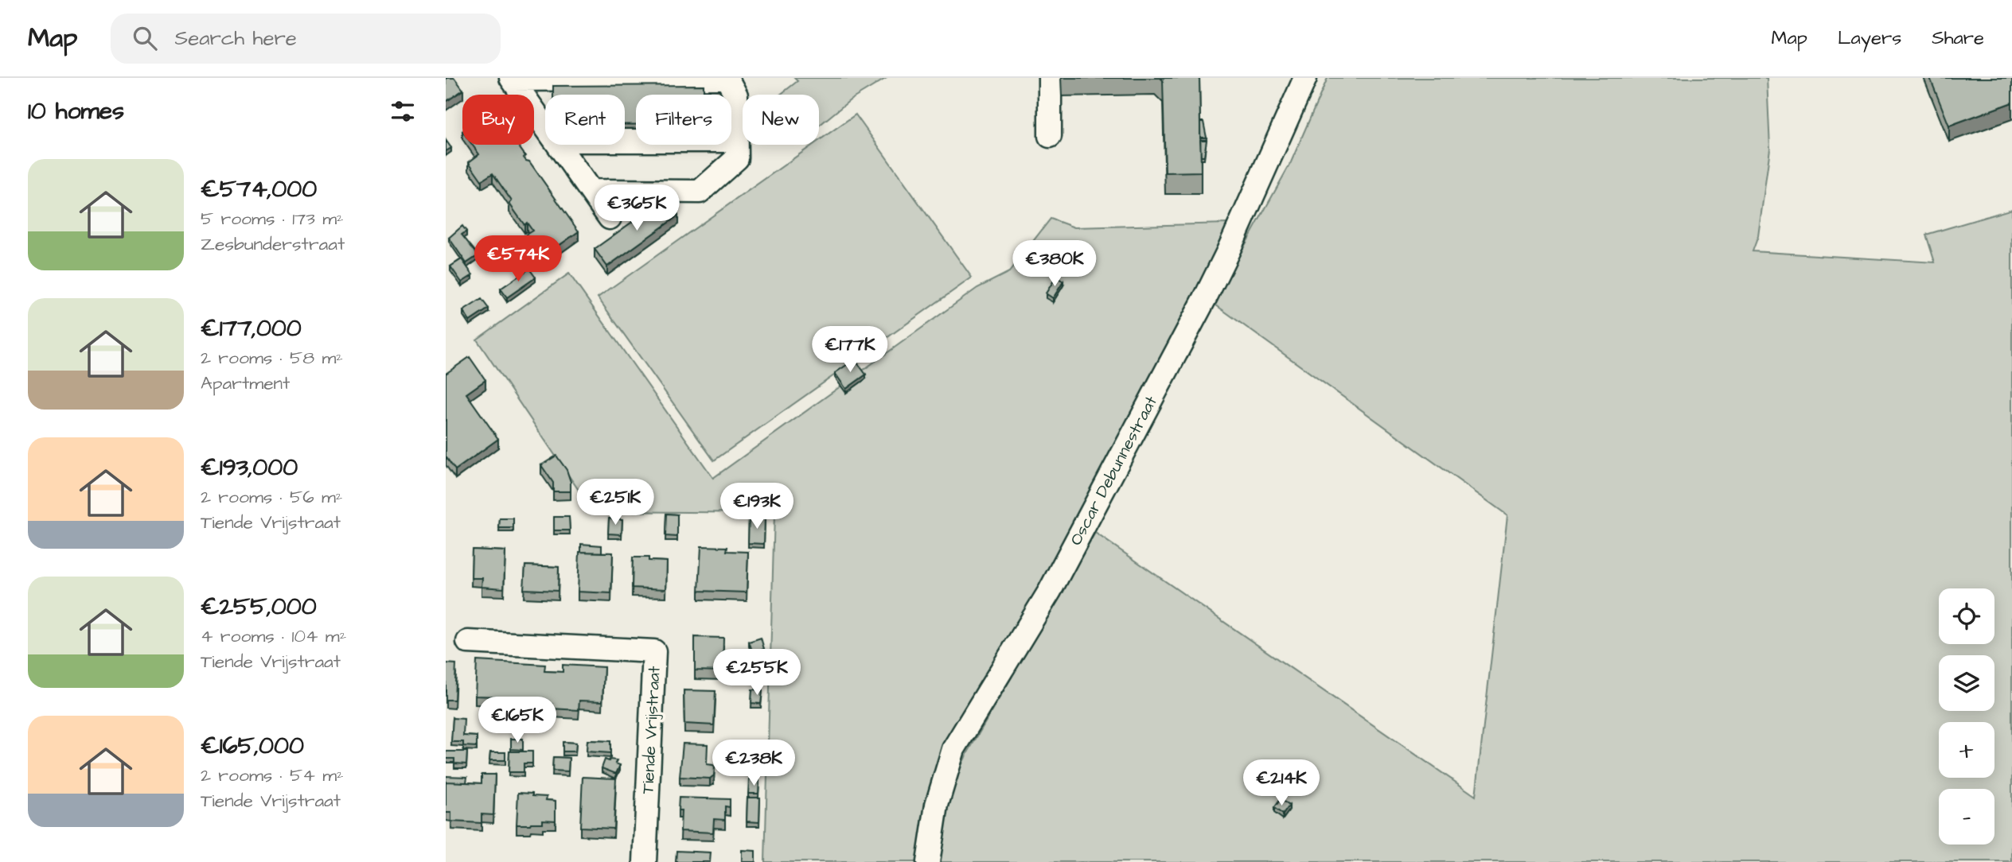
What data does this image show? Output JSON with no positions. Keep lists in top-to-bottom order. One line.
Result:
{"streets":{"street":["Oscar Debunnestraat","Tiende Vrijstraat"]},"page":{"header":"Map","search":"Search here","nav":["Map","Layers","Share"],"heading":"10 homes","chip":["Buy","Rent","Filters","New"],"list":[{"name":"€574,000","note":"5 rooms · 173 m² · Zesbunderstraat"},{"name":"€177,000","note":"2 rooms · 58 m² · Apartment"},{"name":"€193,000","note":"2 rooms · 56 m² · Tiende Vrijstraat"},{"name":"€255,000","note":"4 rooms · 104 m² · Tiende Vrijstraat"},{"name":"€165,000","note":"2 rooms · 54 m² · Tiende Vrijstraat"}],"price":["€365K","€574K","€380K","€177K","€251K","€193K","€255K","€165K","€238K","€214K"],"map_buttons":["+","−"]}}
